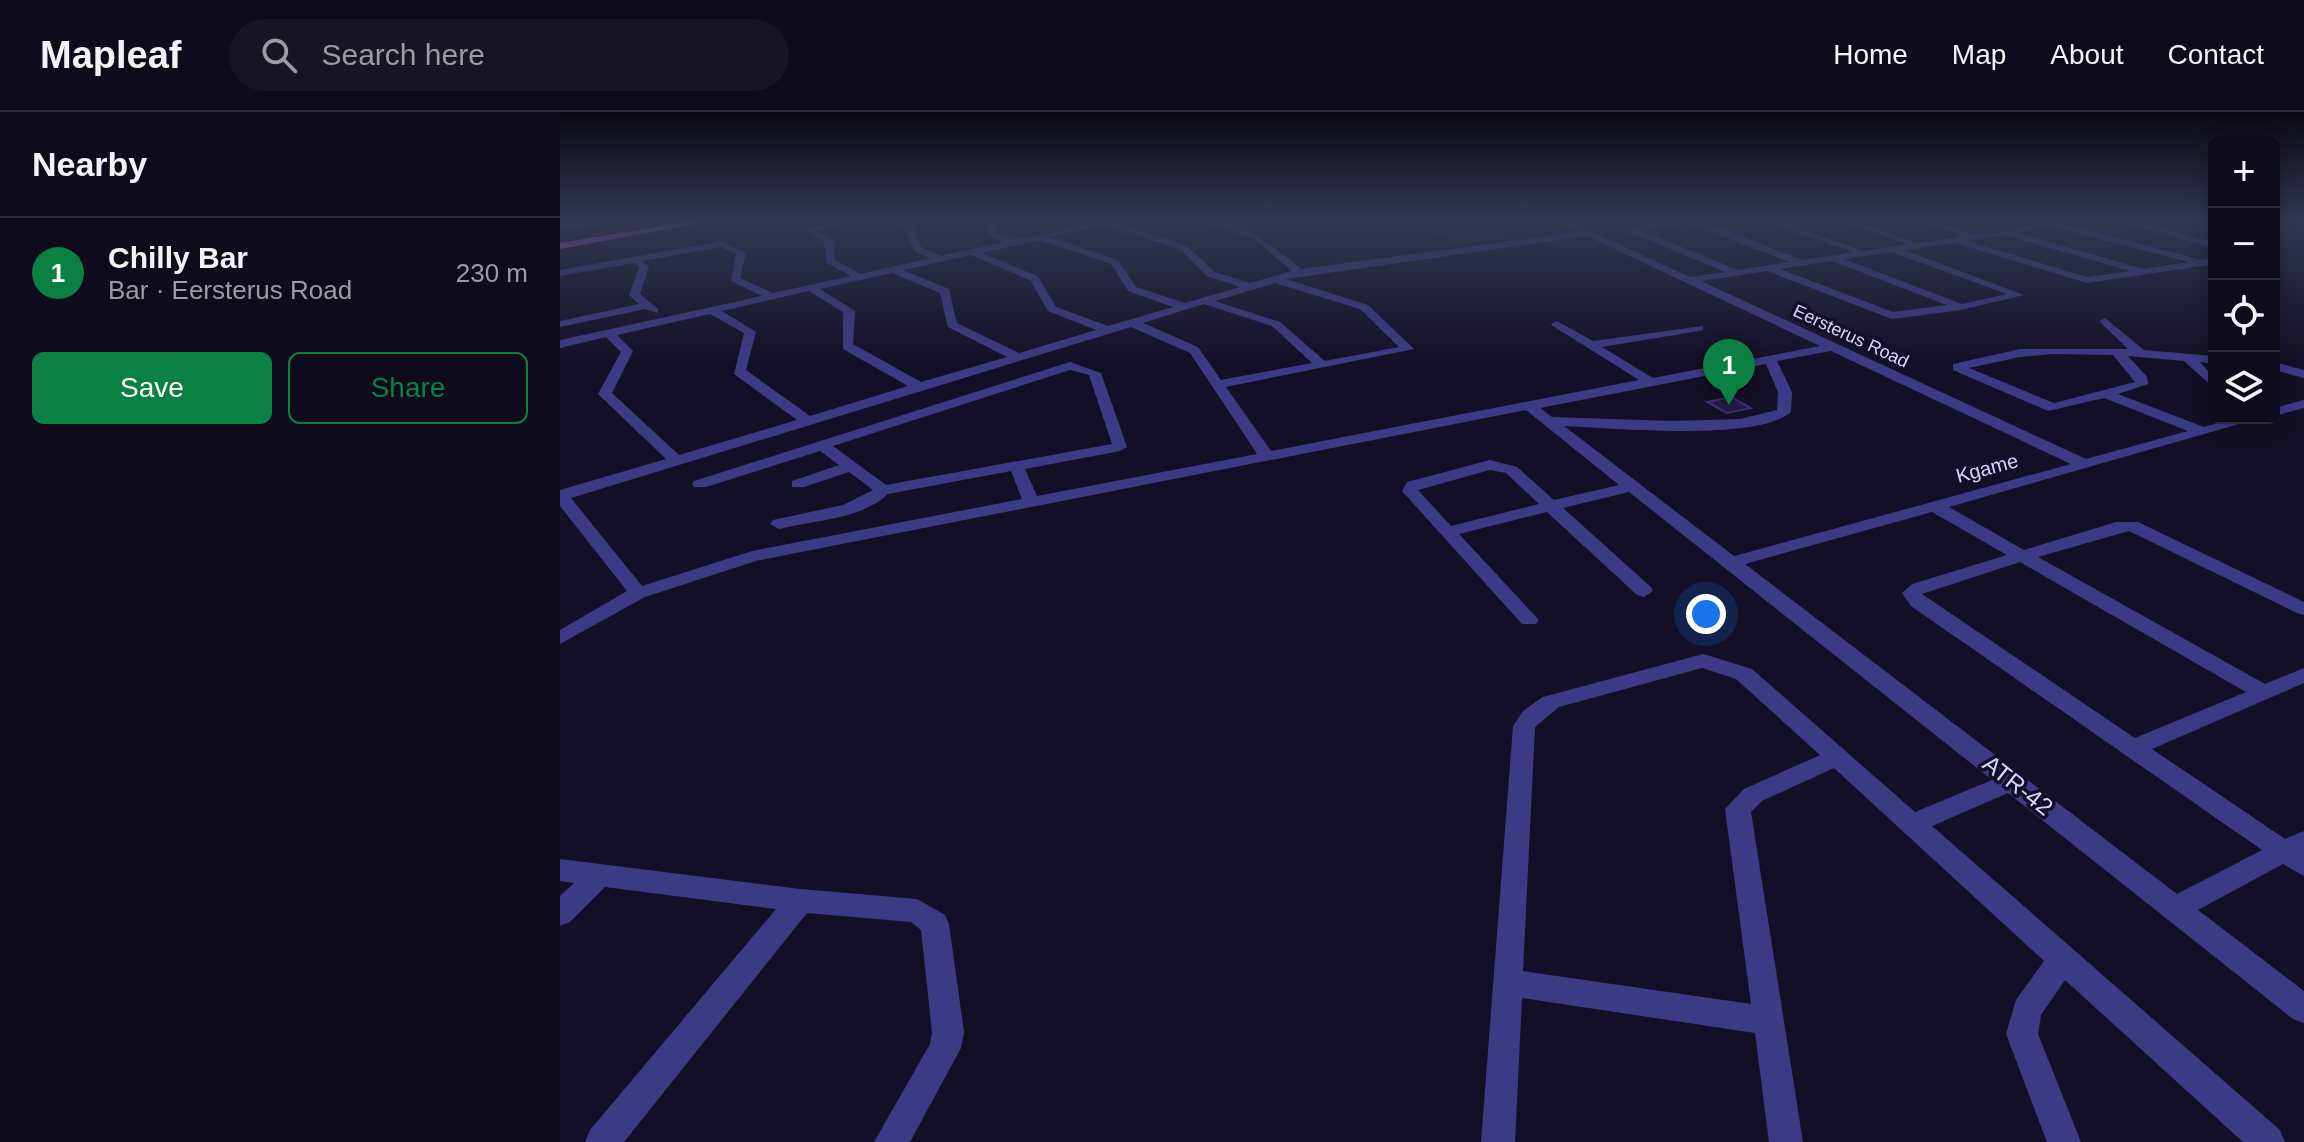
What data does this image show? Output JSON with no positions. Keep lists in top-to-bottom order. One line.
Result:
{"streets":{"street":["Eersterus Road","Kgame","ATR-42"]},"crossings":[["Eersterus Road","Kgame"],["Kgame","ATR-42"]],"page":{"header":"Mapleaf","search":"Search here","nav":["Home","Map","About","Contact"],"heading":"Nearby","map_buttons":["+","−"],"list":[{"mark":"1","name":"Chilly Bar","note":"Bar · Eersterus Road","value":"230 m"}],"buttons":["Save","Share"],"pins":"1"}}
